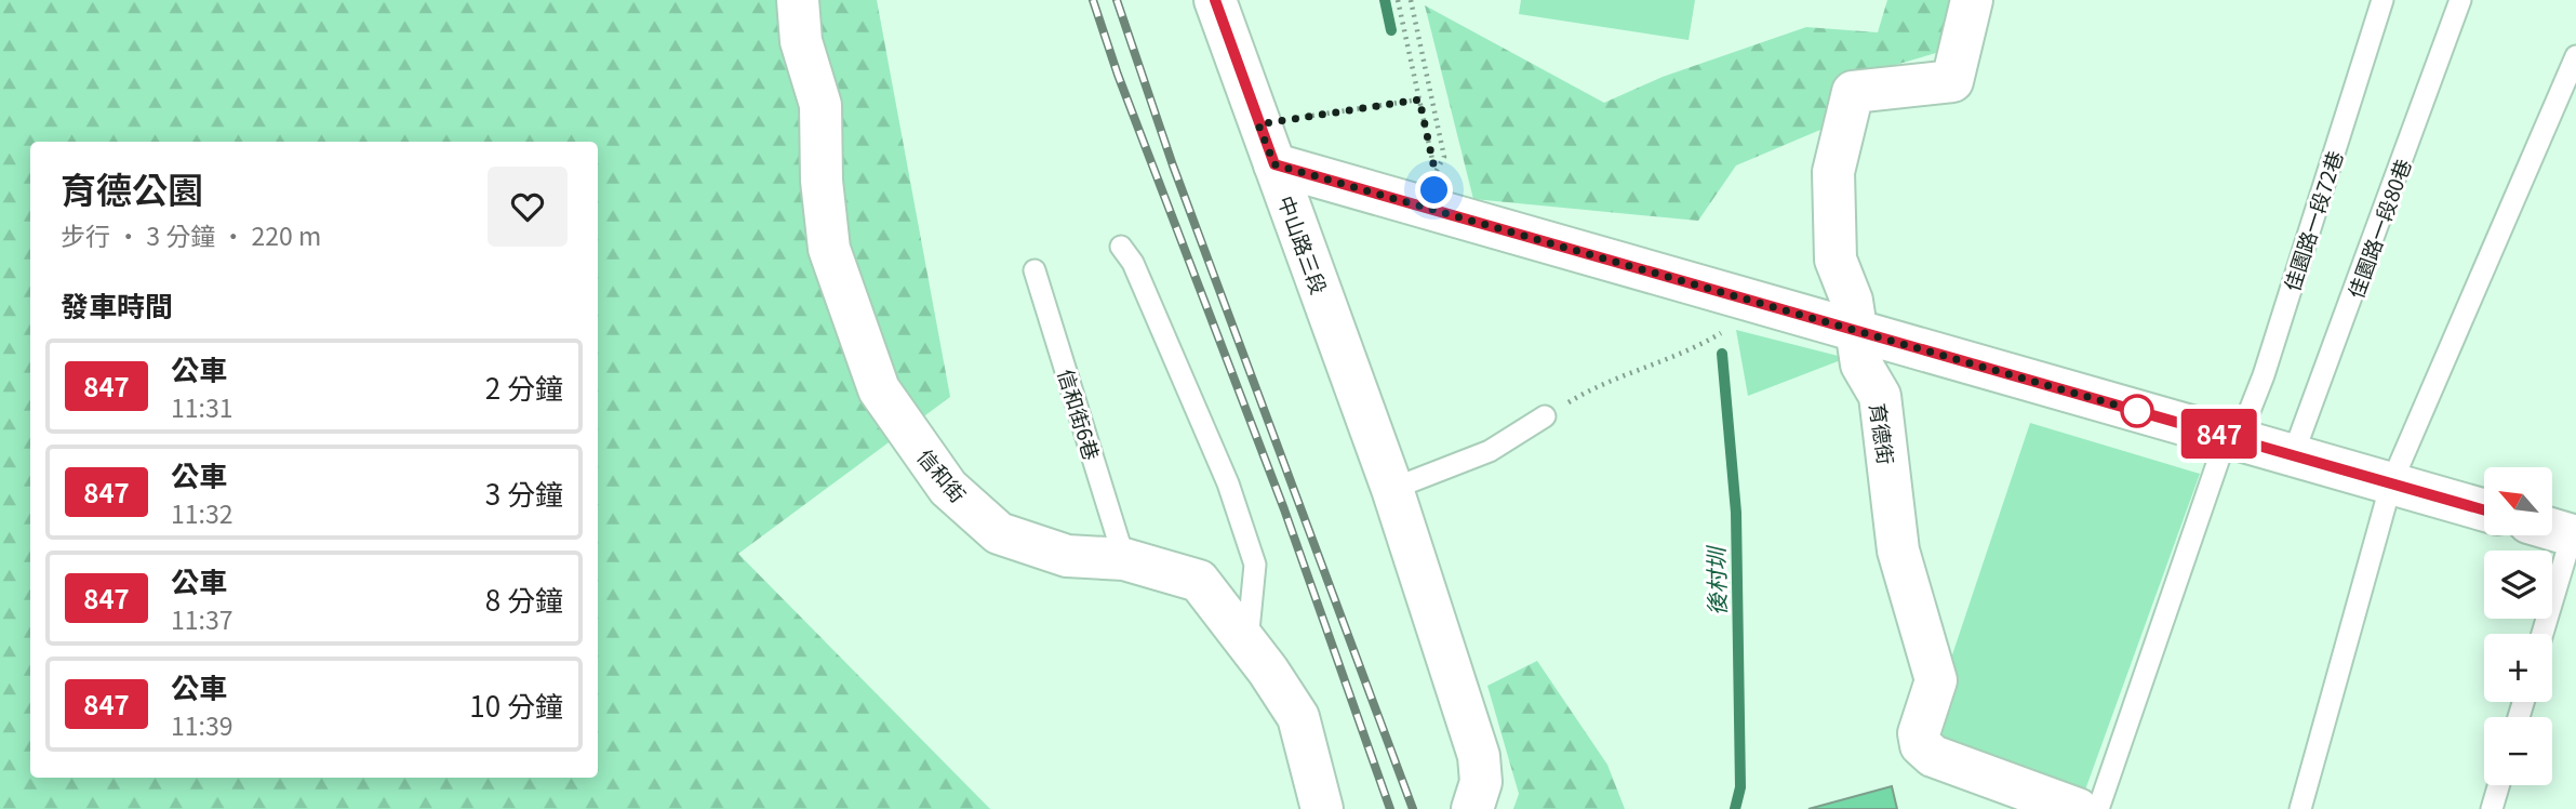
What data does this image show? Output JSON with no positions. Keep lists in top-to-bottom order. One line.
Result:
{"streets":{"street":["中山路三段","育德街","信和街"],"lane":["佳園路一段72巷","佳園路一段80巷","信和街6巷"]},"crossings":[["信和街6巷","信和街"]],"water":["後村圳"],"lines":["bus line 847"],"north":"top left","page":{"on_map":"847","heading":[["育德公園","步行 · 3 分鐘 · 220 m"],"發車時間"],"list":[{"mark":"847","name":"公車","note":"11:31","value":"2 分鐘"},{"mark":"847","name":"公車","note":"11:32","value":"3 分鐘"},{"mark":"847","name":"公車","note":"11:37","value":"8 分鐘"},{"mark":"847","name":"公車","note":"11:39","value":"10 分鐘"}],"map_buttons":["+","−"]}}
